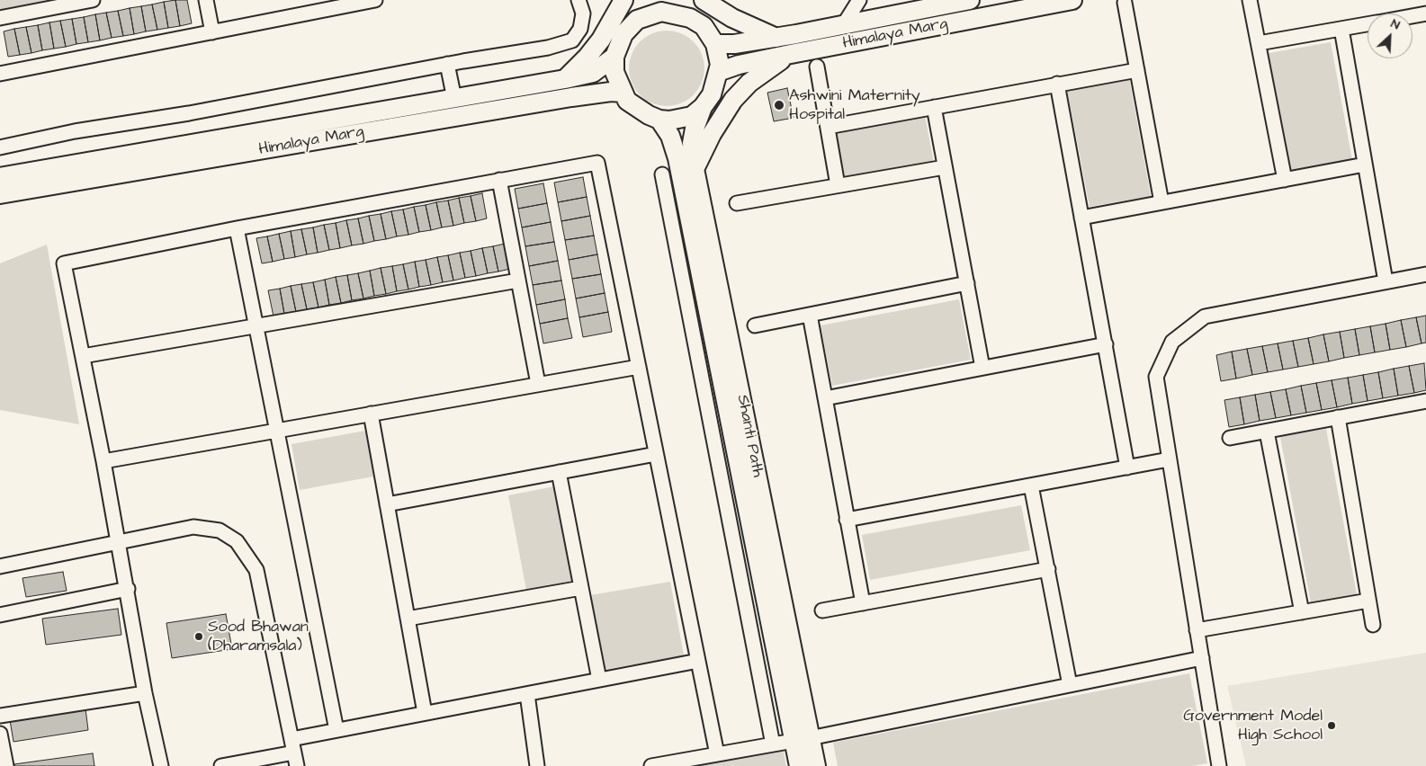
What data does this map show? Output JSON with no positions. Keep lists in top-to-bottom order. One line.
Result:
{"streets":{"main road":["Himalaya Marg","Shanti Path"]},"crossings":[["Himalaya Marg","Shanti Path"]],"places":["Ashwini Maternity Hospital","Sood Bhawan (Dharamsala)","Government Model High School"],"north":"top right"}
